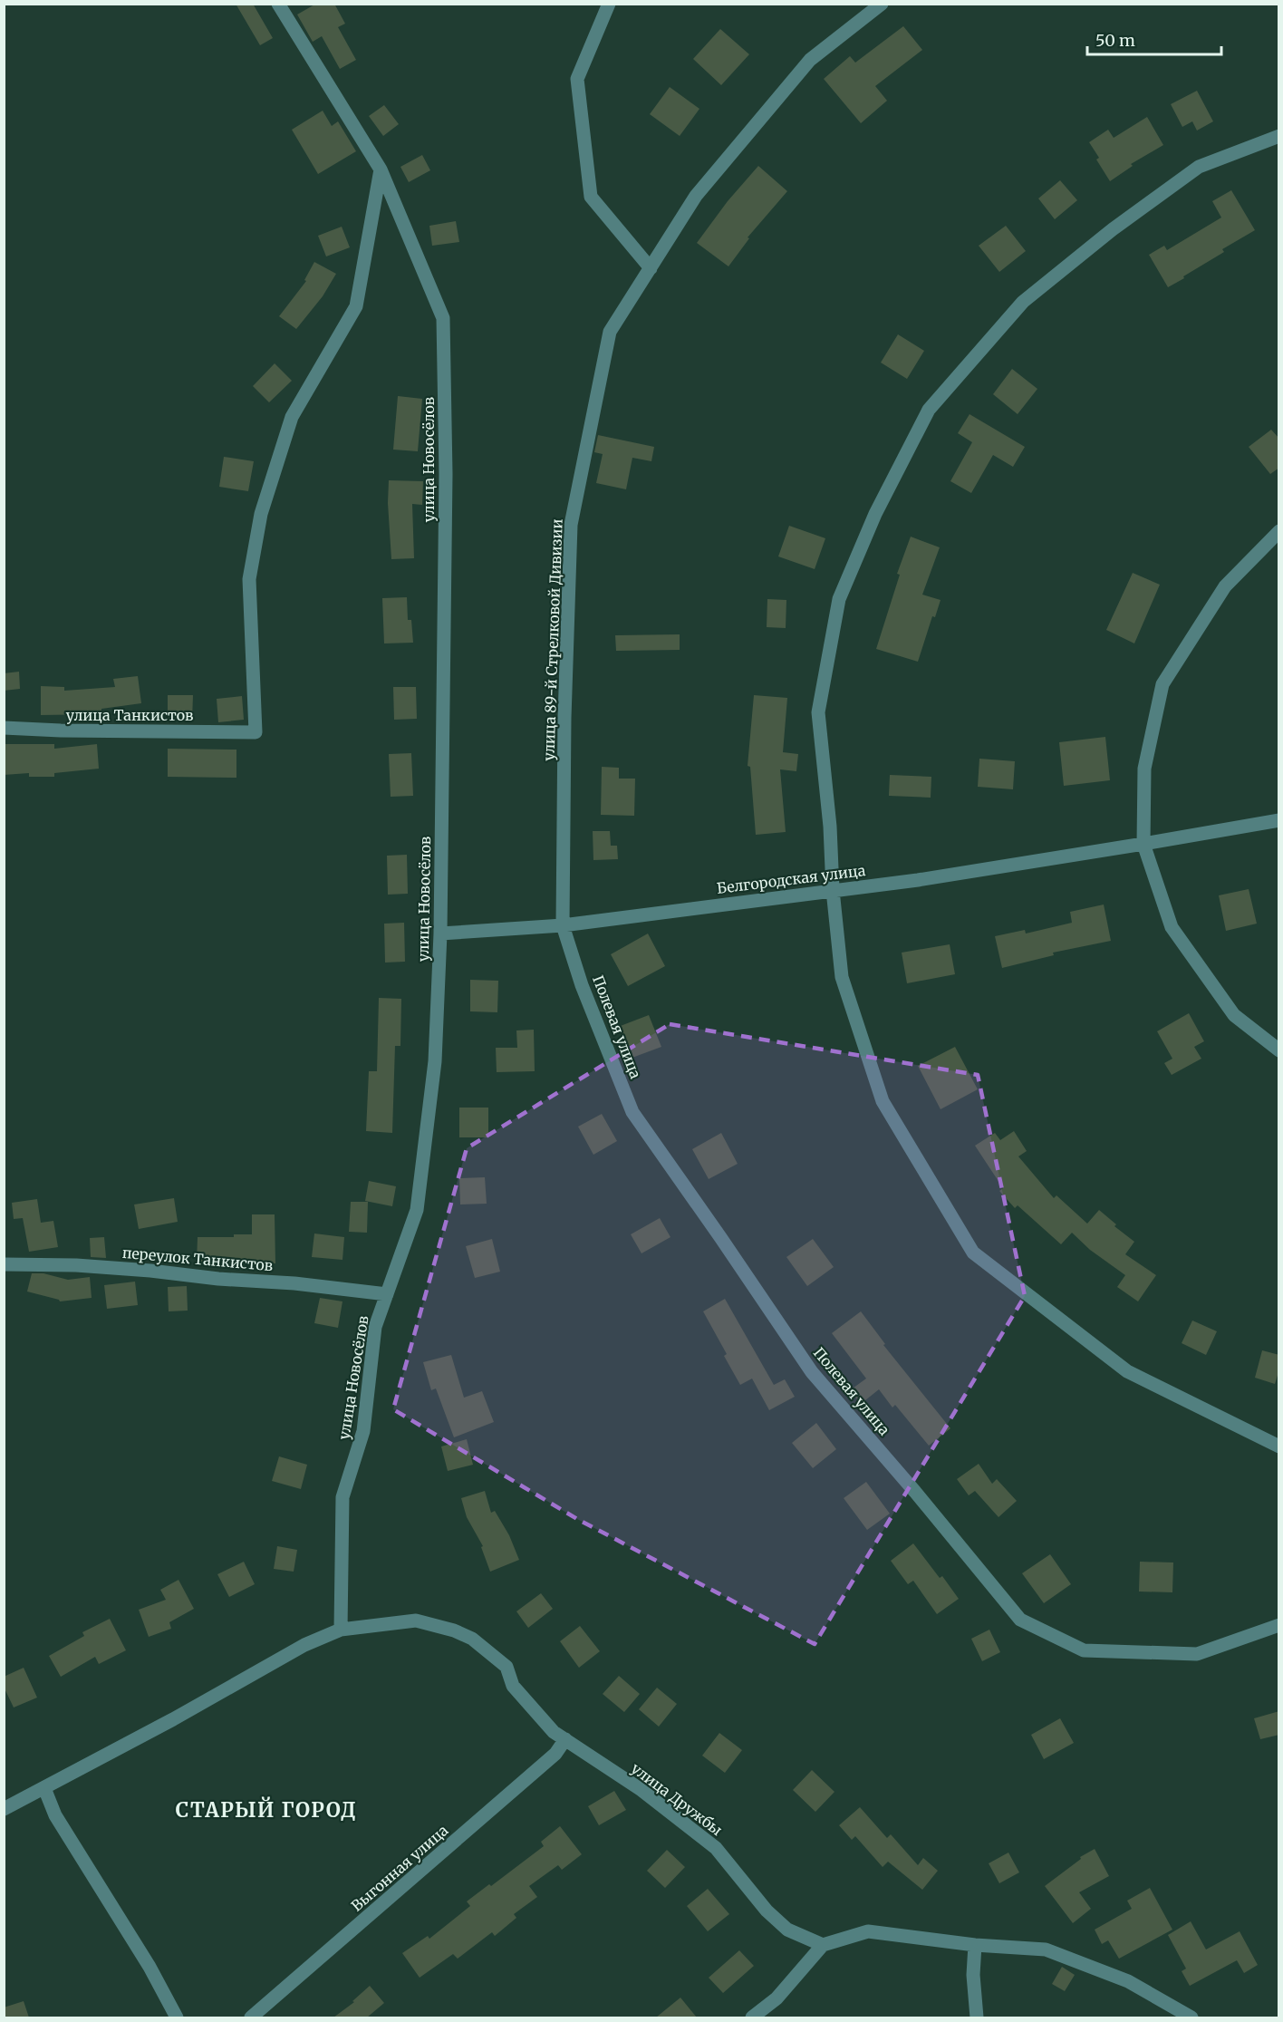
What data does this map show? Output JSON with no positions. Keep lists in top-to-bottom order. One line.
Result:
{"streets":{"street":["улица Новосёлов","улица 89-й Стрелковой Дивизии","улица Танкистов","Белгородская улица","Полевая улица","переулок Танкистов","улица Дружбы","Выгонная улица"]},"crossings":[["улица Новосёлов","улица Танкистов"],["улица Новосёлов","Белгородская улица"],["улица Новосёлов","переулок Танкистов"],["улица Новосёлов","улица Дружбы"],["улица 89-й Стрелковой Дивизии","Белгородская улица"],["улица 89-й Стрелковой Дивизии","Полевая улица"],["Белгородская улица","Полевая улица"],["улица Дружбы","Выгонная улица"]],"districts":["СТАРЫЙ ГОРОД"],"scale_bar":"50 m"}
